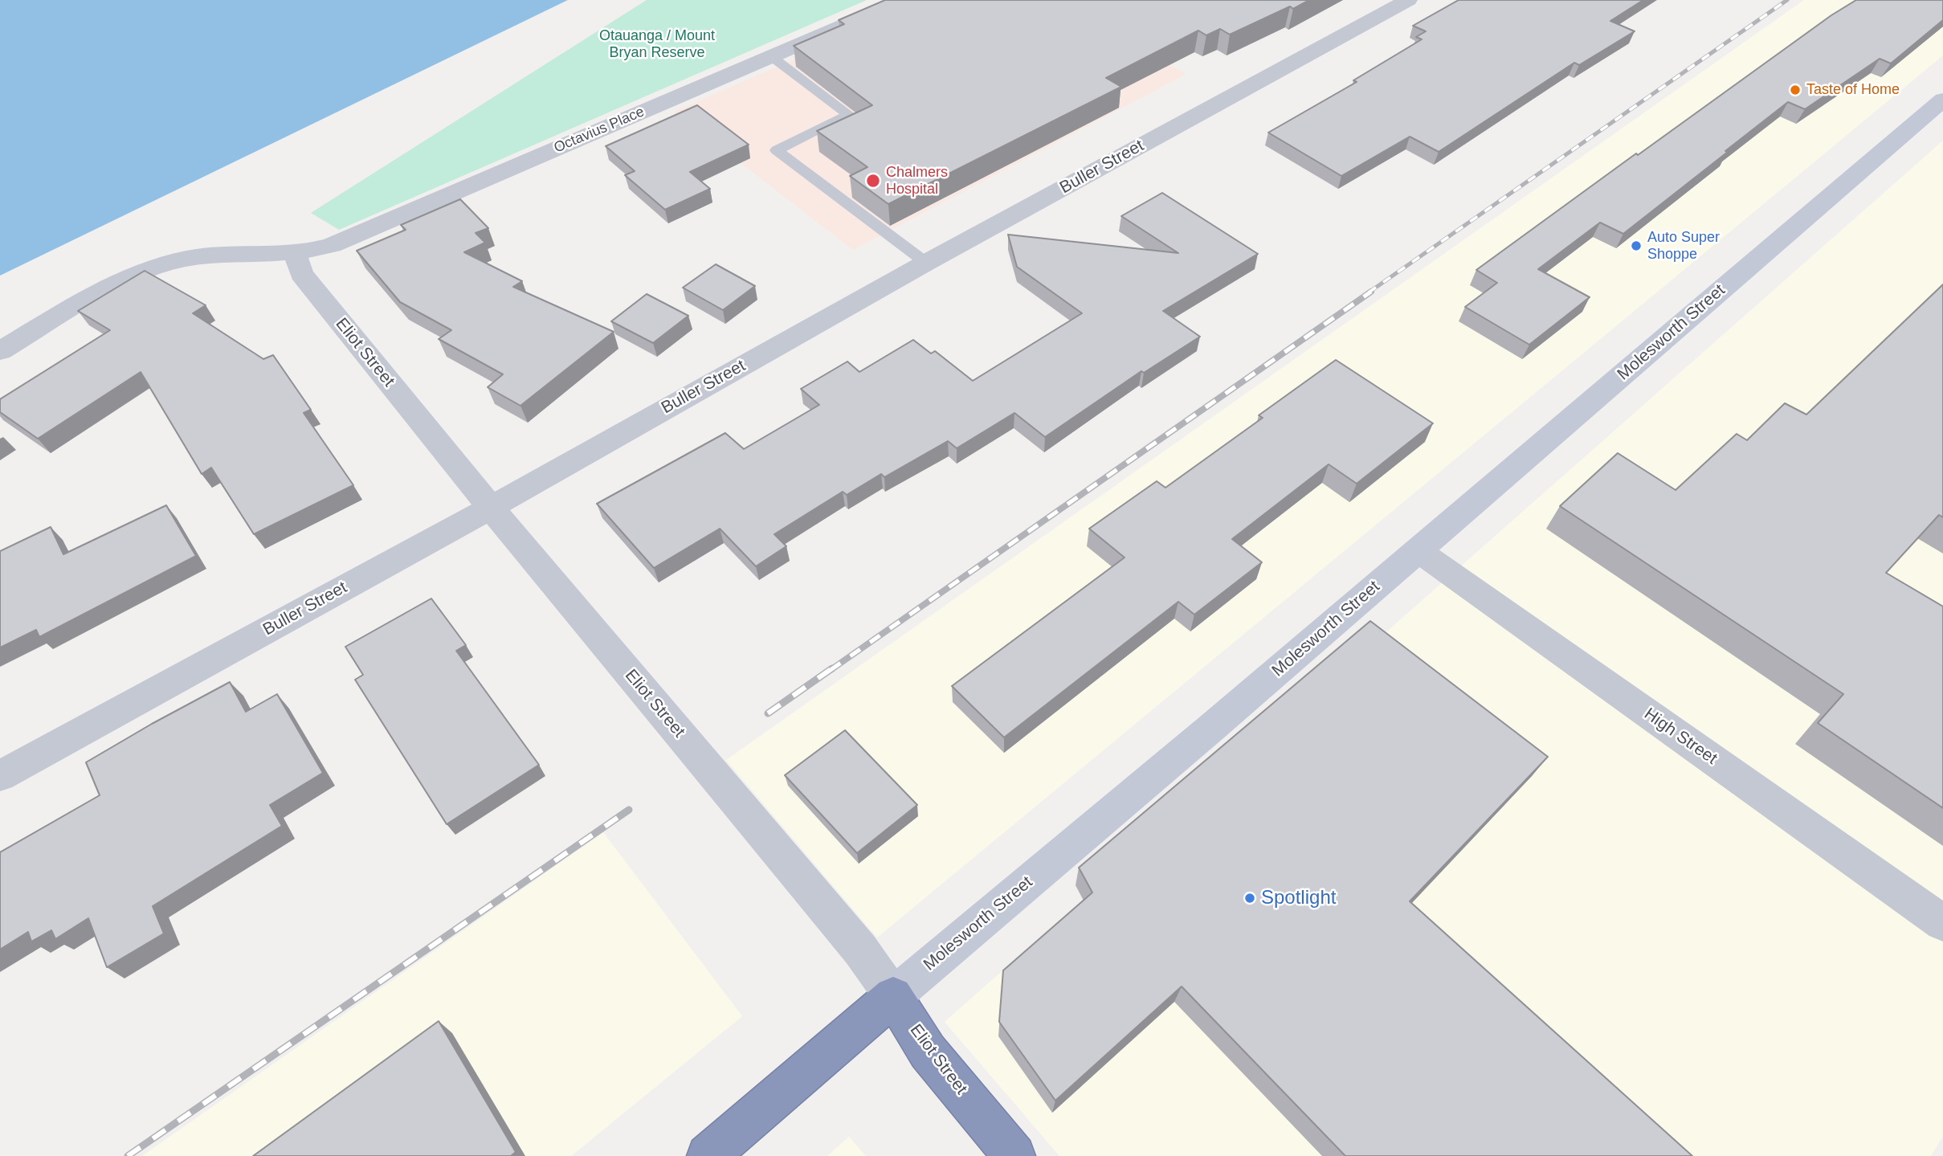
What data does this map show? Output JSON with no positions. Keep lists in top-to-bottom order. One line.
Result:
{"streets":{"highway":["Molesworth Street","Eliot Street"],"street":["Octavius Place","Buller Street","High Street"]},"crossings":[["Octavius Place","Eliot Street"],["Buller Street","Eliot Street"],["Molesworth Street","Eliot Street"],["Molesworth Street","High Street"]],"parks":["Otauanga / Mount Bryan Reserve"],"places":["Taste of Home","Chalmers Hospital","Auto Super Shoppe","Spotlight"]}
